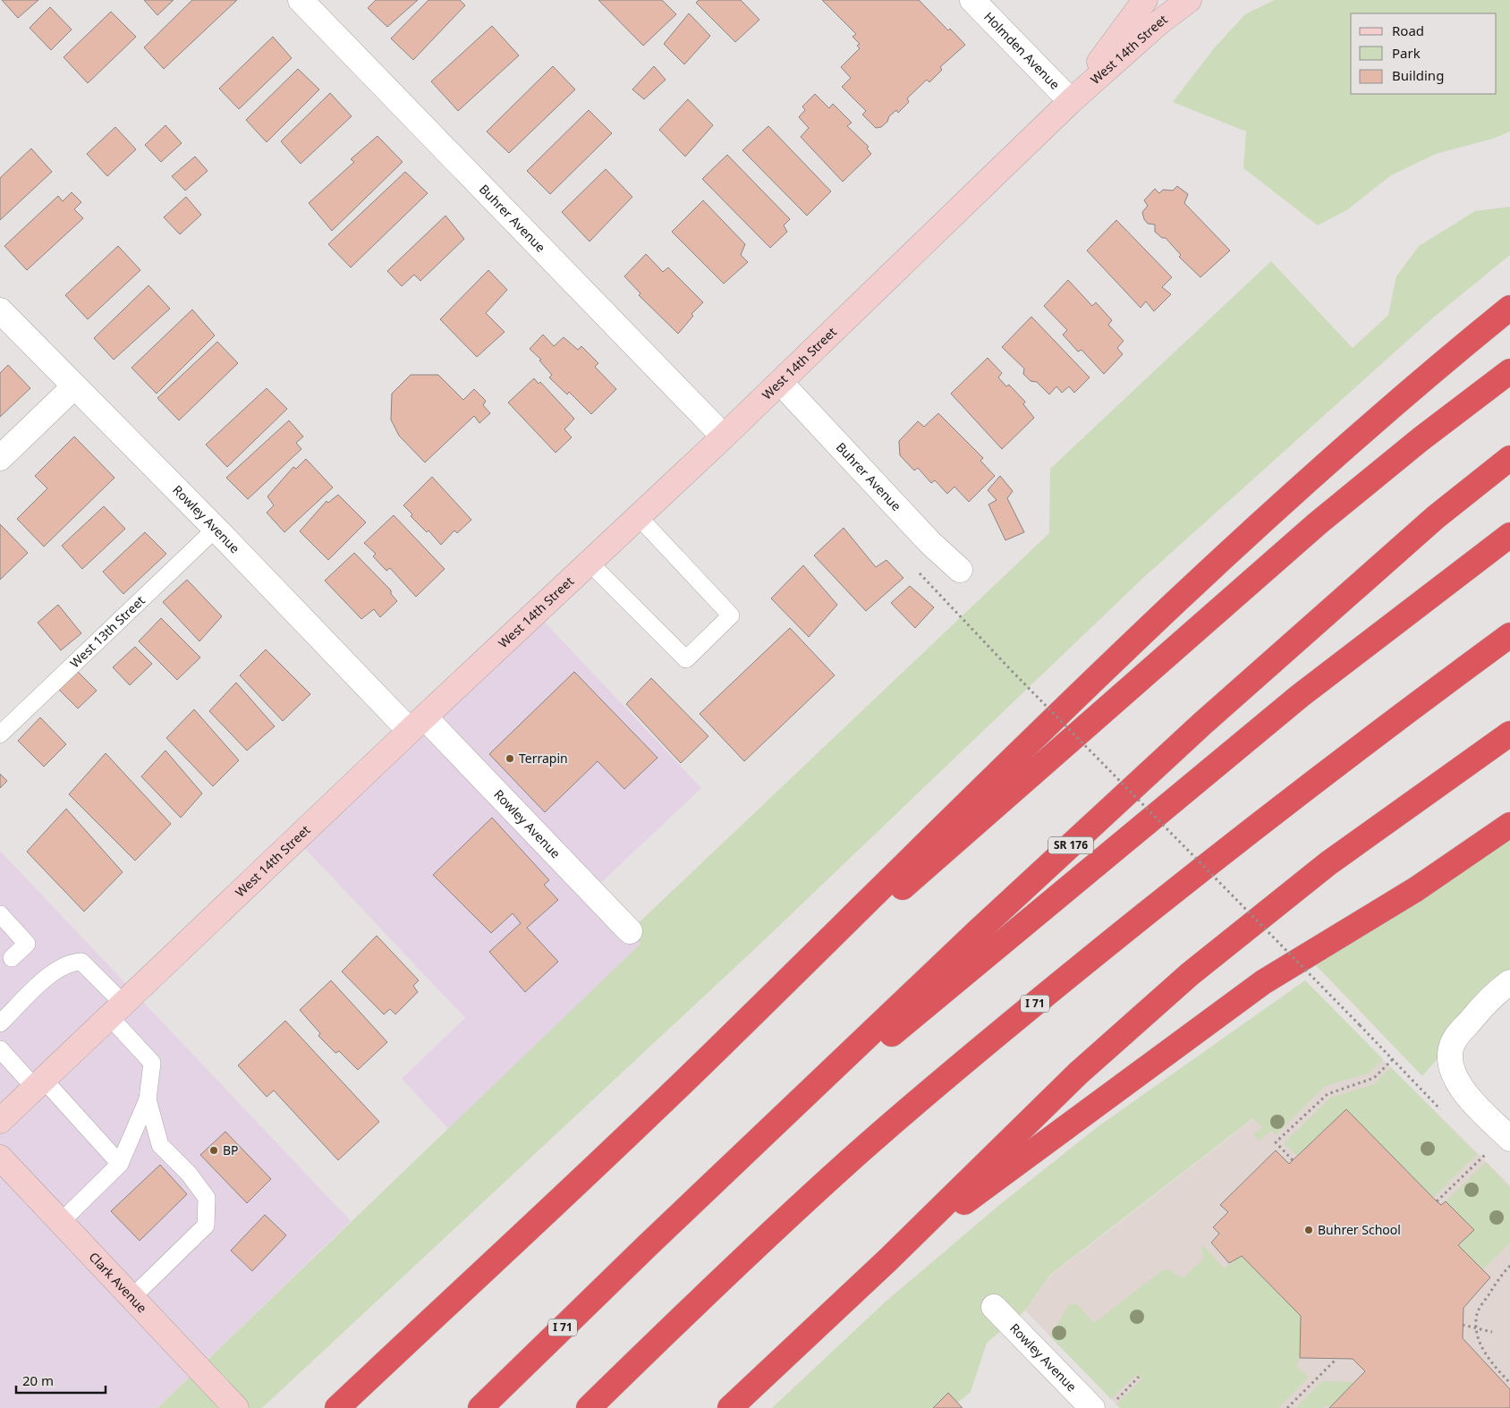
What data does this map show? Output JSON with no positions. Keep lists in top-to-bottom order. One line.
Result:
{"streets":{"highway":["SR 176","I 71"],"street":["Holmden Avenue","West 14th Street","Buhrer Avenue","Rowley Avenue","Clark Avenue"],"lane":["West 13th Street"]},"crossings":[["Holmden Avenue","West 14th Street"],["West 14th Street","Buhrer Avenue"],["West 14th Street","Rowley Avenue"],["Rowley Avenue","West 13th Street"],["SR 176","I 71"]],"places":["Terrapin","BP","Buhrer School"],"legend":["Road","Park","Building"],"scale_bar":"20 m"}
